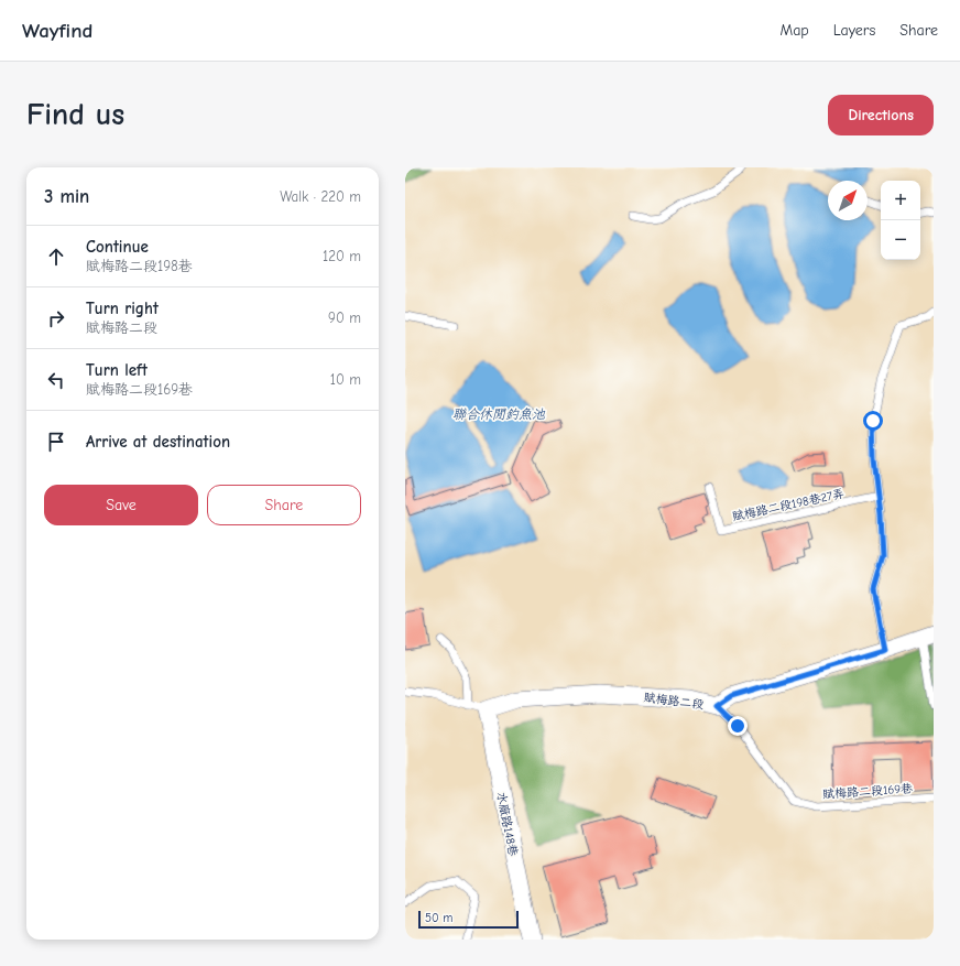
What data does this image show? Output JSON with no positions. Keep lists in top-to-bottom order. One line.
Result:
{"streets":{"street":["賦梅路二段","水廠路148巷"],"lane":["賦梅路二段198巷27弄","賦梅路二段169巷"]},"crossings":[["賦梅路二段","賦梅路二段169巷"],["賦梅路二段","水廠路148巷"]],"water":["聯合休閒釣魚池"],"scale_bar":"50 m","north":"top right","page":{"header":"Wayfind","nav":["Map","Layers","Share"],"buttons":["Directions",["Save","Share"]],"title":"Find us","heading":["3 min","Walk · 220 m"],"map_buttons":["+","−"],"list":[["Continue","賦梅路二段198巷","120 m"],["Turn right","賦梅路二段","90 m"],["Turn left","賦梅路二段169巷","10 m"],"Arrive at destination"],"scale":"50 m"}}
